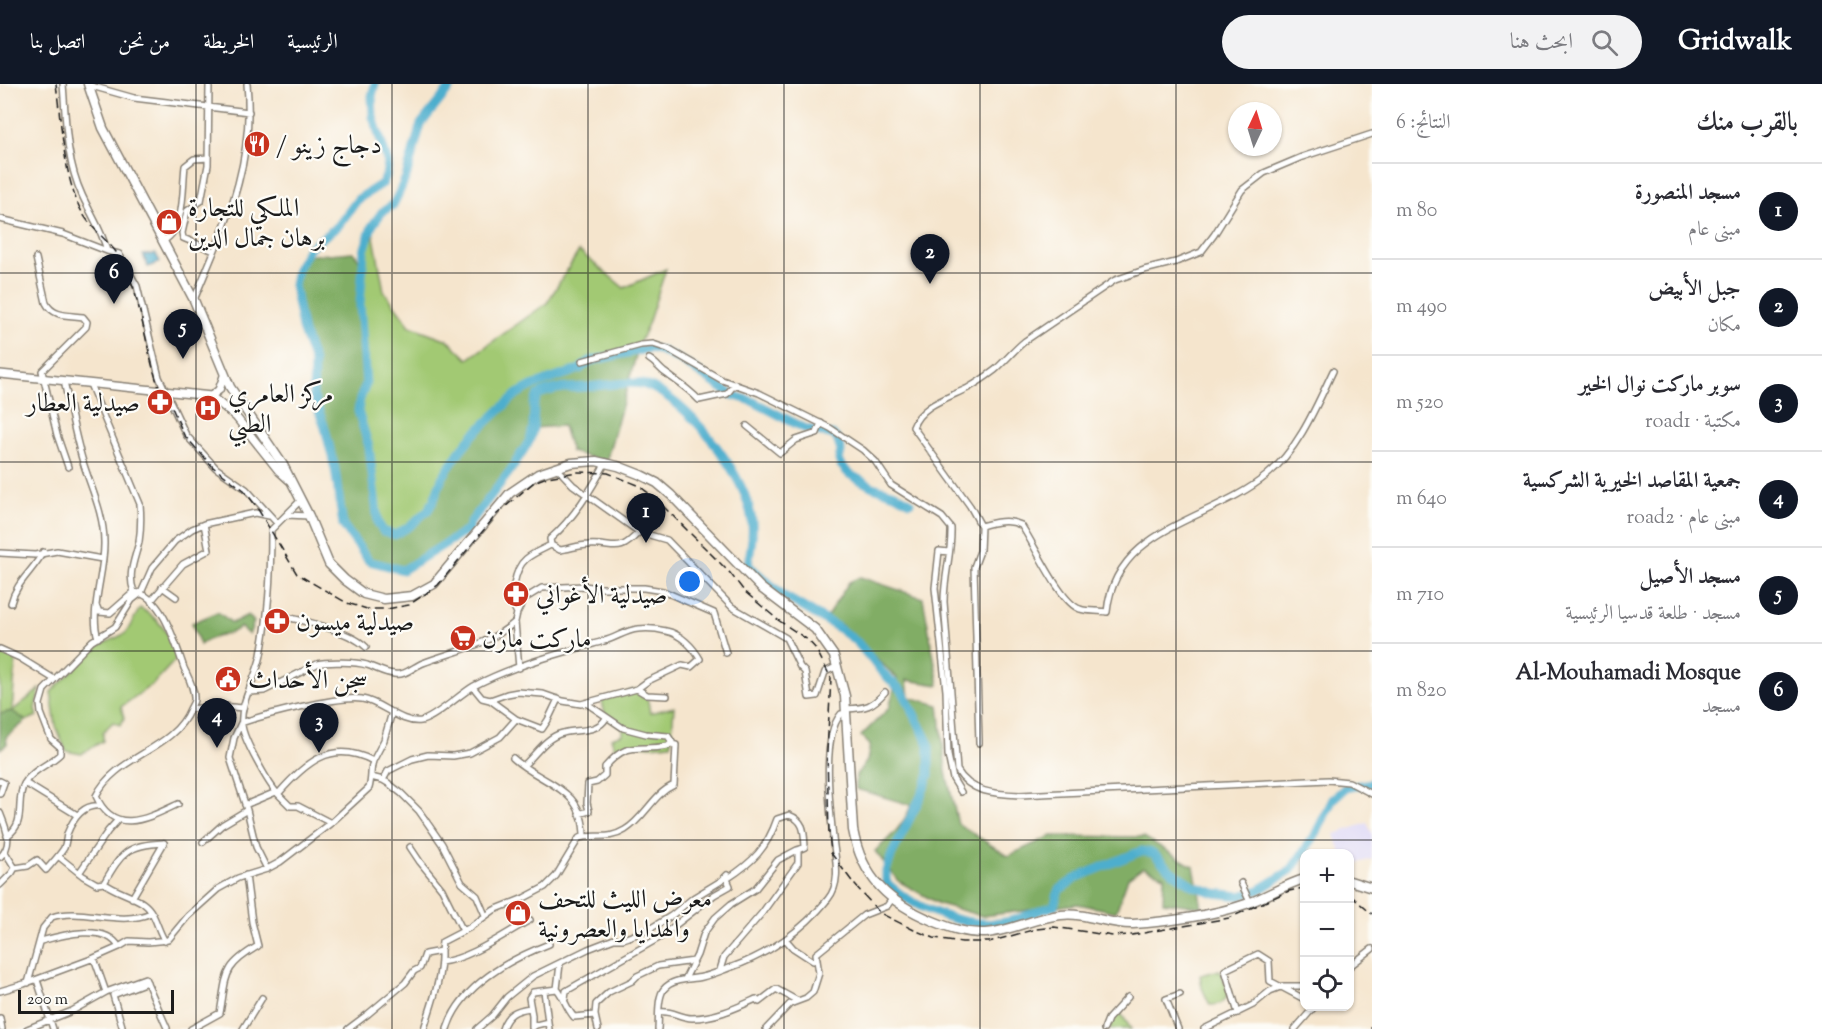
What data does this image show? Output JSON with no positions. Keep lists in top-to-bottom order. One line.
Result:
{"places":{"restaurant":["/ دجاج زينو"],"shop":["الملكي للتجارة برهان جمال الدين","معرض الليث للتحف والهدايا والعصرونية"],"pharmacy":["صيدلية العطار","صيدلية الأغواني","صيدلية ميسون"],"hospital":["مركز العامري الطبي"],"supermarket":["ماركت مازن"],"public building":["سجن الأحداث"]},"scale_bar":"200 m","north":"top","page":{"header":"Gridwalk","search":"ابحث هنا","nav":["الرئيسية","الخريطة","من نحن","اتصل بنا"],"heading":["بالقرب منك","النتائج: 6"],"list":[{"mark":"1","name":"مسجد المنصورة","note":"مبنى عام","value":"80 m"},{"mark":"2","name":"جبل الأبيض","note":"مكان","value":"490 m"},{"mark":"3","name":"سوبر ماركت نوال الخير","note":"مكتبة · road1","value":"520 m"},{"mark":"4","name":"جمعية المقاصد الخيرية الشركسية","note":"مبنى عام · road2","value":"640 m"},{"mark":"5","name":"مسجد الأصيل","note":"مسجد · طلعة قدسيا الرئيسية","value":"710 m"},{"mark":"6","name":"Al-Mouhamadi Mosque","note":"مسجد","value":"820 m"}],"pins":["2","6","5","1","4","3"],"map_buttons":["+","−"],"scale":"200 m"}}
